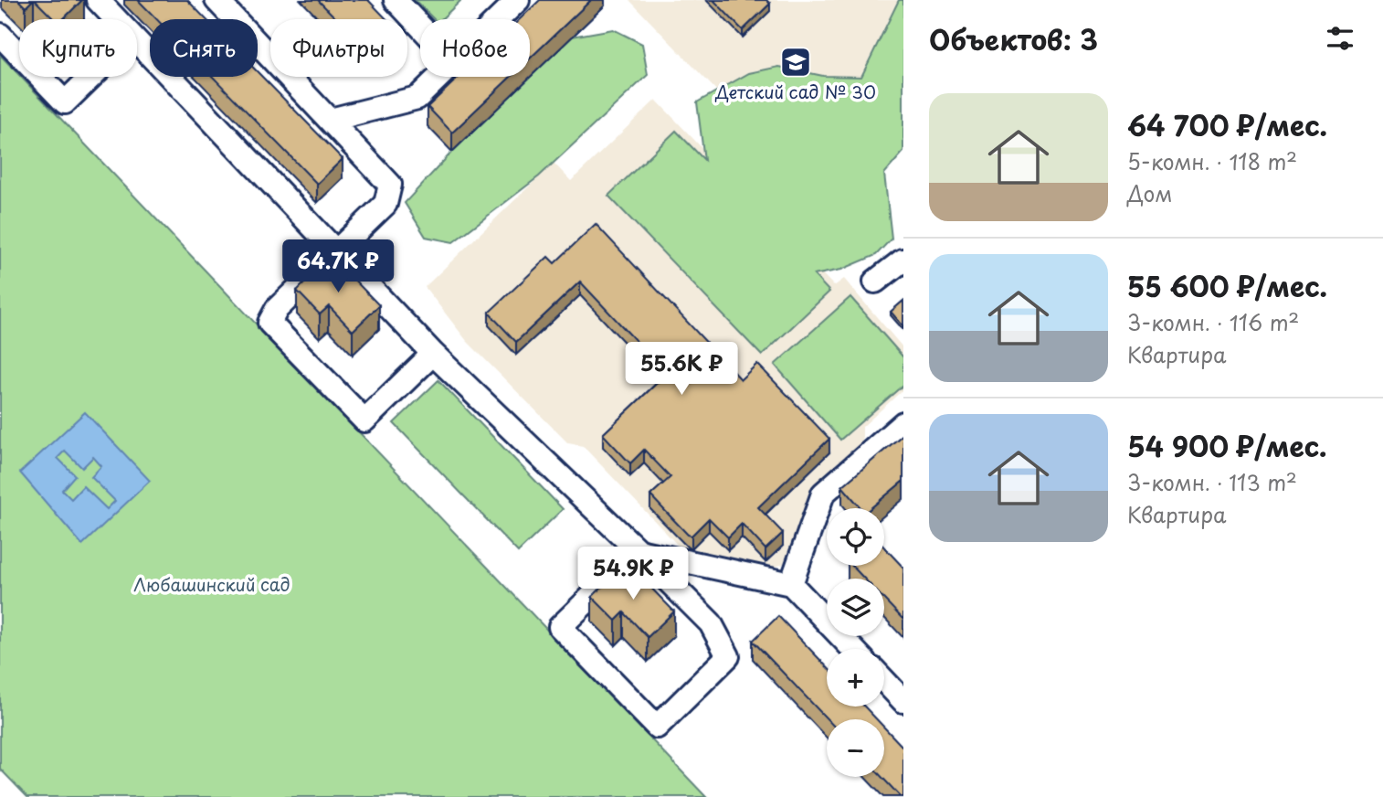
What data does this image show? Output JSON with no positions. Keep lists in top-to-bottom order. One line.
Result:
{"parks":["Любашинский сад"],"places":{"school or university":["Детский сад № 30"]},"page":{"heading":"Объектов: 3","chip":["Купить","Снять","Фильтры","Новое"],"list":[{"name":"64 700 ₽/мес.","note":"5-комн. · 118 m² · Дом"},{"name":"55 600 ₽/мес.","note":"3-комн. · 116 m² · Квартира"},{"name":"54 900 ₽/мес.","note":"3-комн. · 113 m² · Квартира"}],"price":["64.7K ₽","55.6K ₽","54.9K ₽"],"map_buttons":["+","−"]}}
